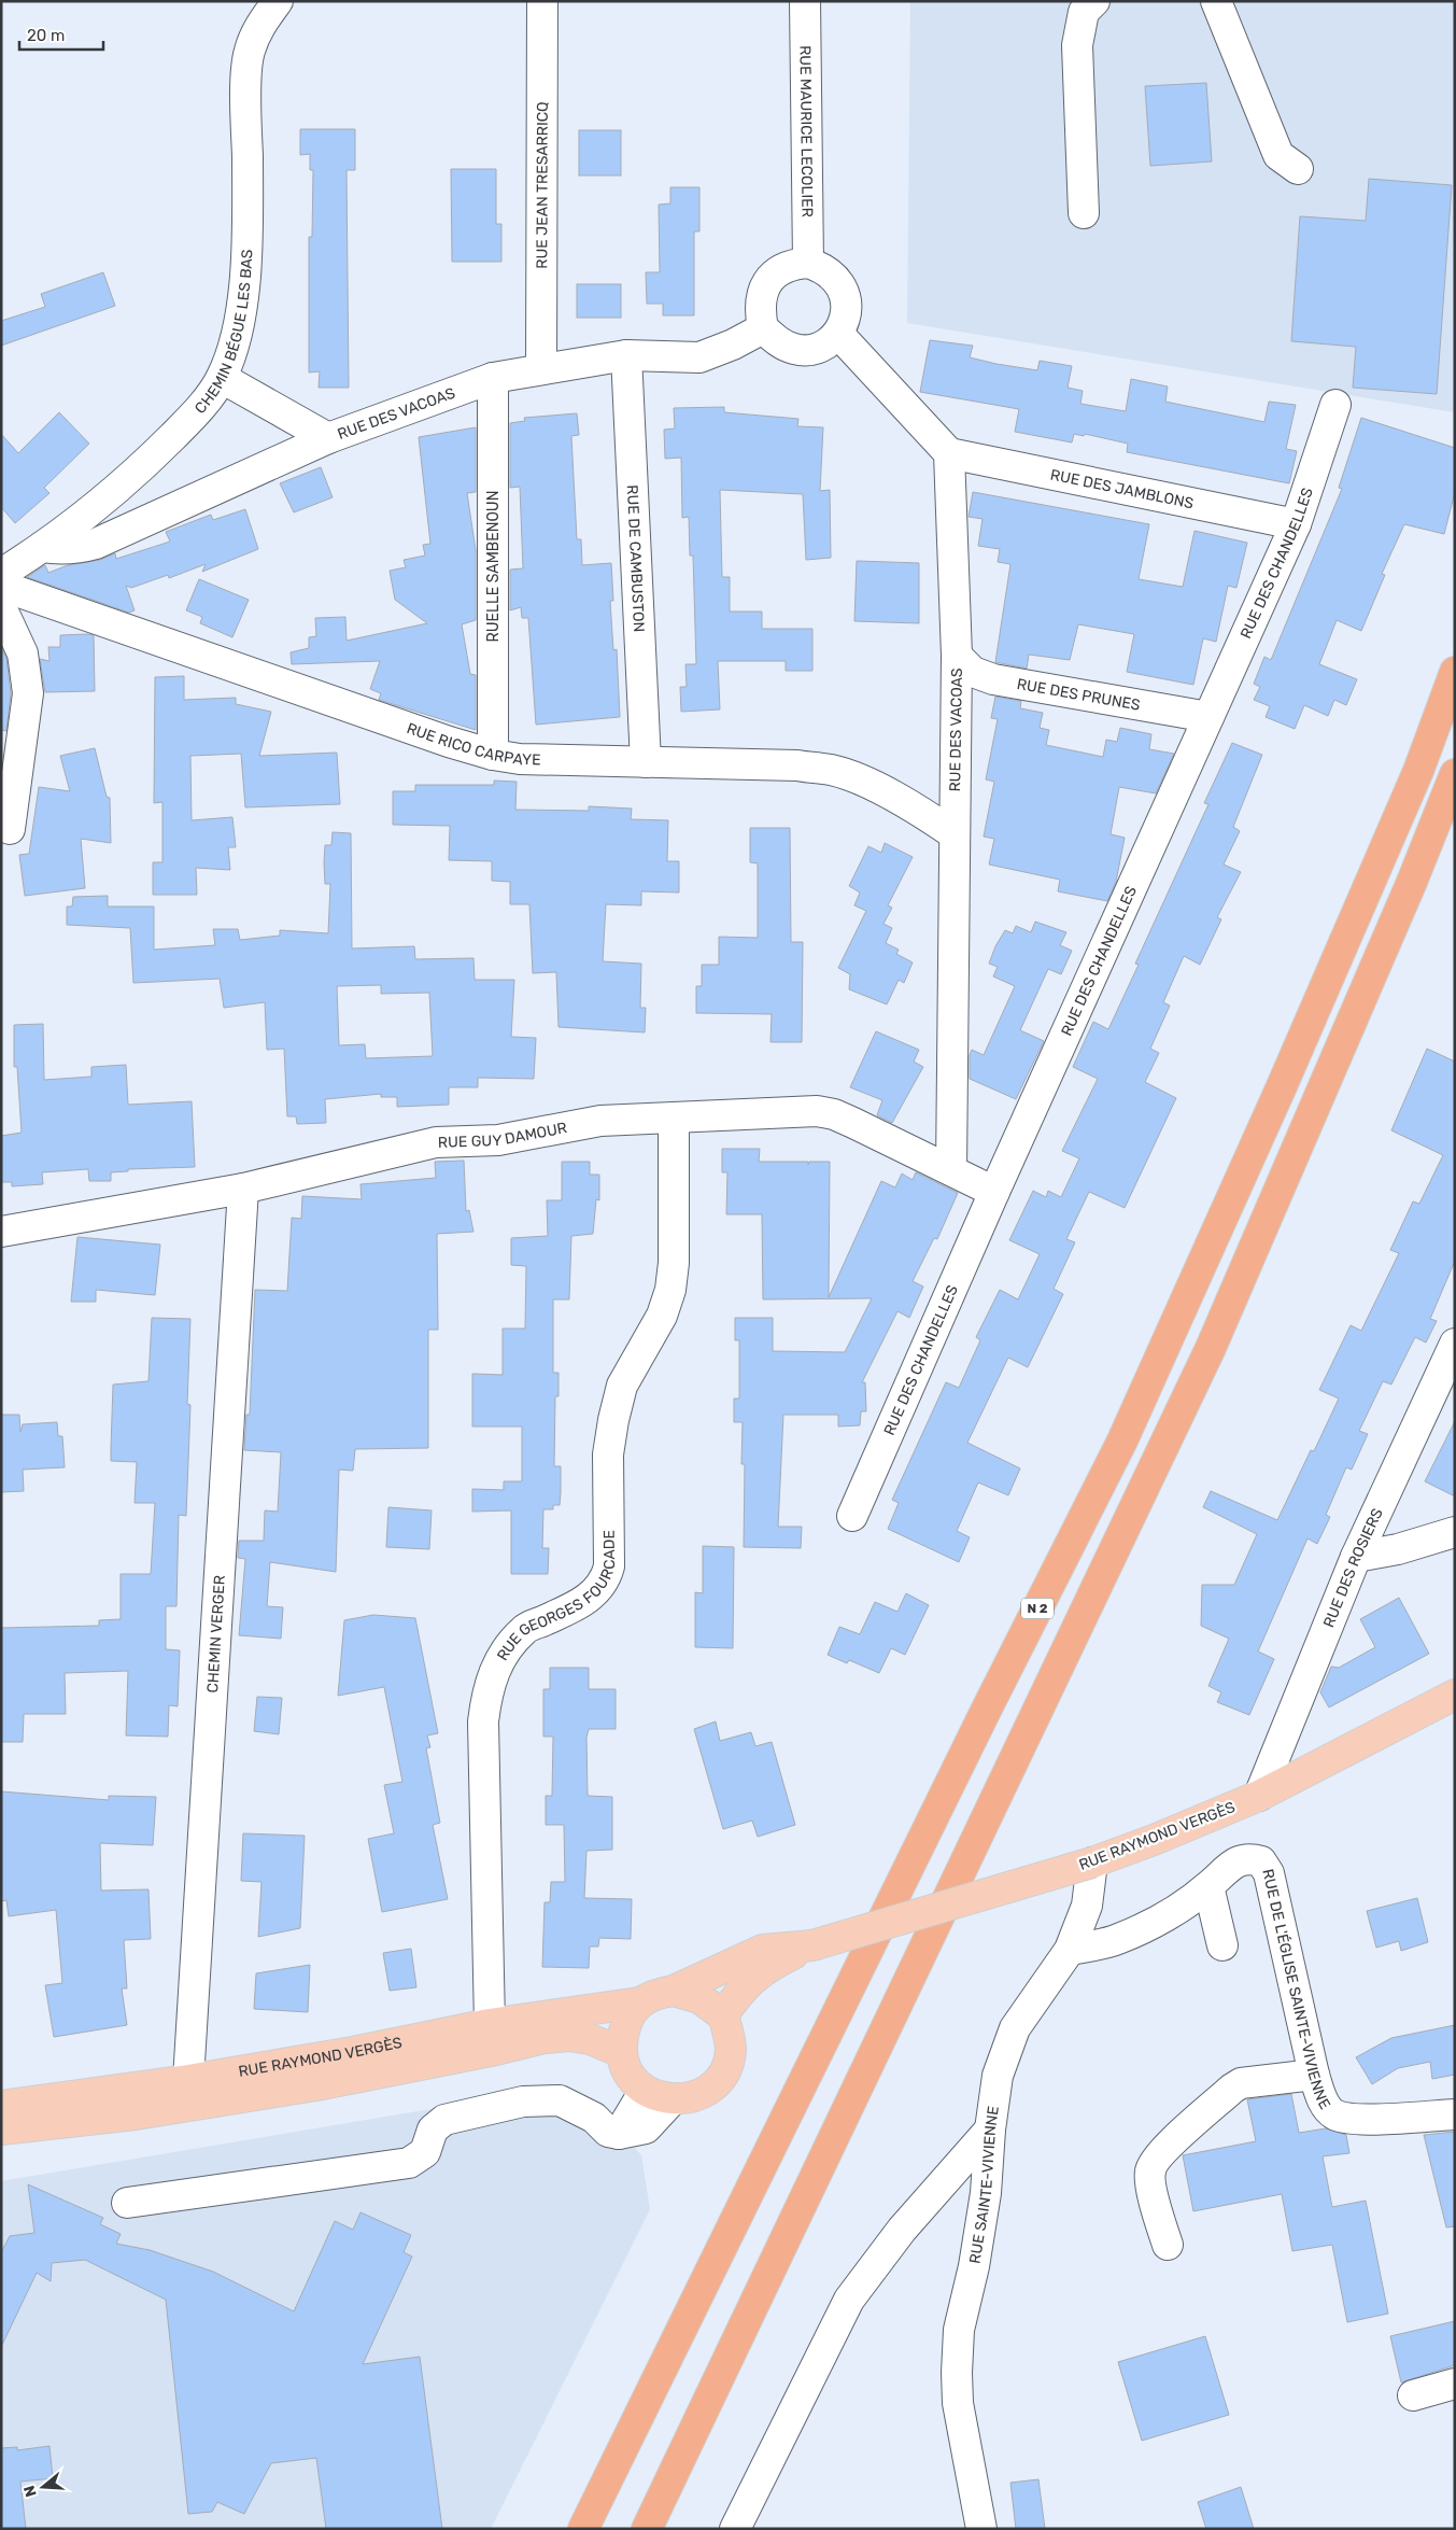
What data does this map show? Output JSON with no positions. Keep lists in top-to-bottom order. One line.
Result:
{"streets":{"highway":["N 2"],"main road":["RUE RAYMOND VERGÈS"],"street":["RUE MAURICE LECOLIER","RUE JEAN TRESARRICQ","CHEMIN BÉGUE LES BAS","RUE DES VACOAS","RUE DES JAMBLONS","RUE DE CAMBUSTON","RUE DES CHANDELLES","RUELLE SAMBENOUN","RUE DES PRUNES","RUE RICO CARPAYE","RUE GUY DAMOUR","RUE DES ROSIERS","RUE GEORGES FOURCADE","CHEMIN VERGER","RUE DE L'ÉGLISE SAINTE-VIVIENNE","RUE SAINTE-VIVIENNE"]},"crossings":[["RUE MAURICE LECOLIER","RUE DES VACOAS"],["RUE JEAN TRESARRICQ","RUE DES VACOAS"],["CHEMIN BÉGUE LES BAS","RUE DES VACOAS"],["RUE DES VACOAS","RUE DES JAMBLONS"],["RUE DES VACOAS","RUE DE CAMBUSTON"],["RUE DES VACOAS","RUELLE SAMBENOUN"],["RUE DES VACOAS","RUE DES PRUNES"],["RUE DES VACOAS","RUE RICO CARPAYE"],["RUE DES VACOAS","RUE GUY DAMOUR"],["RUE DES JAMBLONS","RUE DES CHANDELLES"],["RUE DE CAMBUSTON","RUE RICO CARPAYE"],["RUE DES CHANDELLES","RUE DES PRUNES"],["RUE DES CHANDELLES","RUE GUY DAMOUR"],["RUELLE SAMBENOUN","RUE RICO CARPAYE"],["RUE GUY DAMOUR","RUE GEORGES FOURCADE"],["RUE GUY DAMOUR","CHEMIN VERGER"],["RUE DES ROSIERS","RUE RAYMOND VERGÈS"],["RUE GEORGES FOURCADE","RUE RAYMOND VERGÈS"],["CHEMIN VERGER","RUE RAYMOND VERGÈS"],["RUE RAYMOND VERGÈS","RUE SAINTE-VIVIENNE"],["RUE DE L'ÉGLISE SAINTE-VIVIENNE","RUE SAINTE-VIVIENNE"]],"scale_bar":"20 m","north":"left"}
